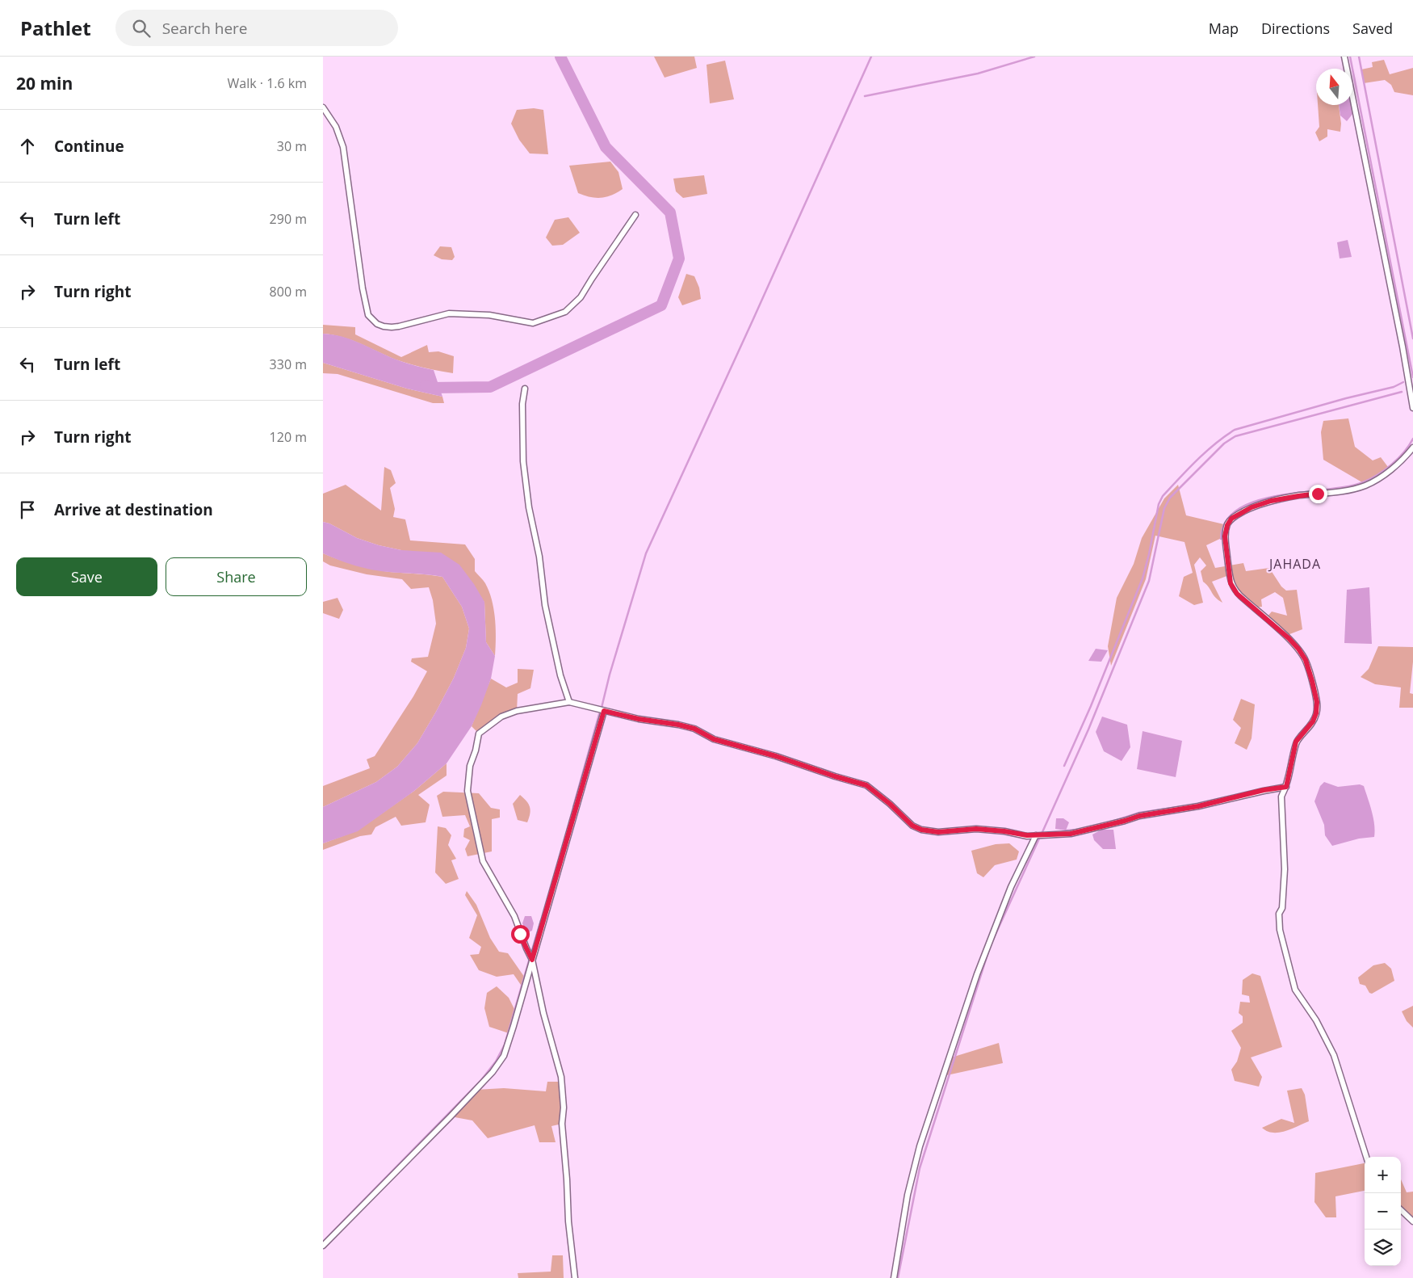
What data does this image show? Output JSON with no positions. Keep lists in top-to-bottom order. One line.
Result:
{"districts":["JAHADA"],"north":"top","page":{"header":"Pathlet","search":"Search here","nav":["Map","Directions","Saved"],"heading":["20 min","Walk · 1.6 km"],"list":[["Continue","30 m"],["Turn left","290 m"],["Turn right","800 m"],["Turn left","330 m"],["Turn right","120 m"],"Arrive at destination"],"buttons":["Save","Share"],"map_buttons":["+","−"]}}
